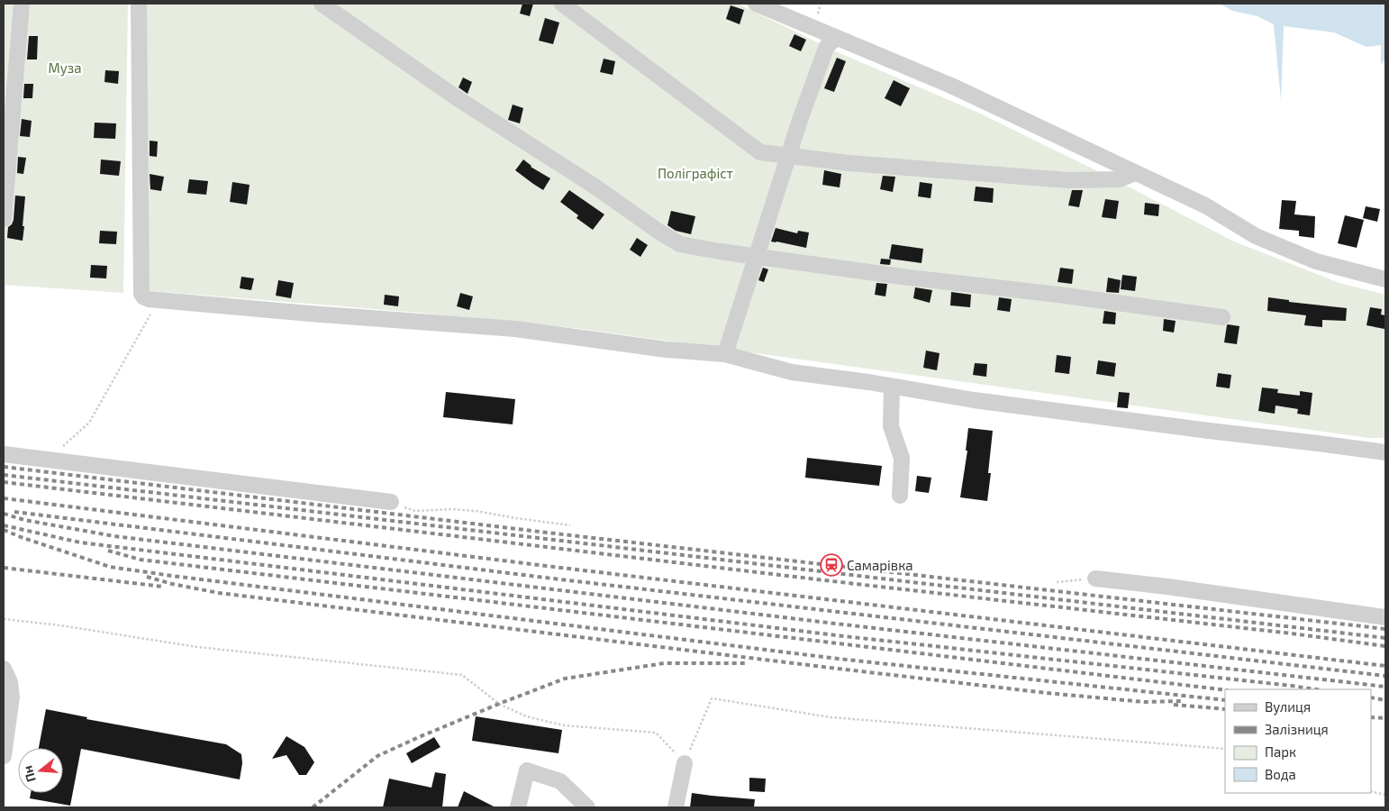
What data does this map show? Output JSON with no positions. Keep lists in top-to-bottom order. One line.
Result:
{"parks":["Муза","Поліграфіст"],"places":{"station":["Самарівка"]},"legend":["Вулиця","Залізниця","Парк","Вода"],"north":"left"}
